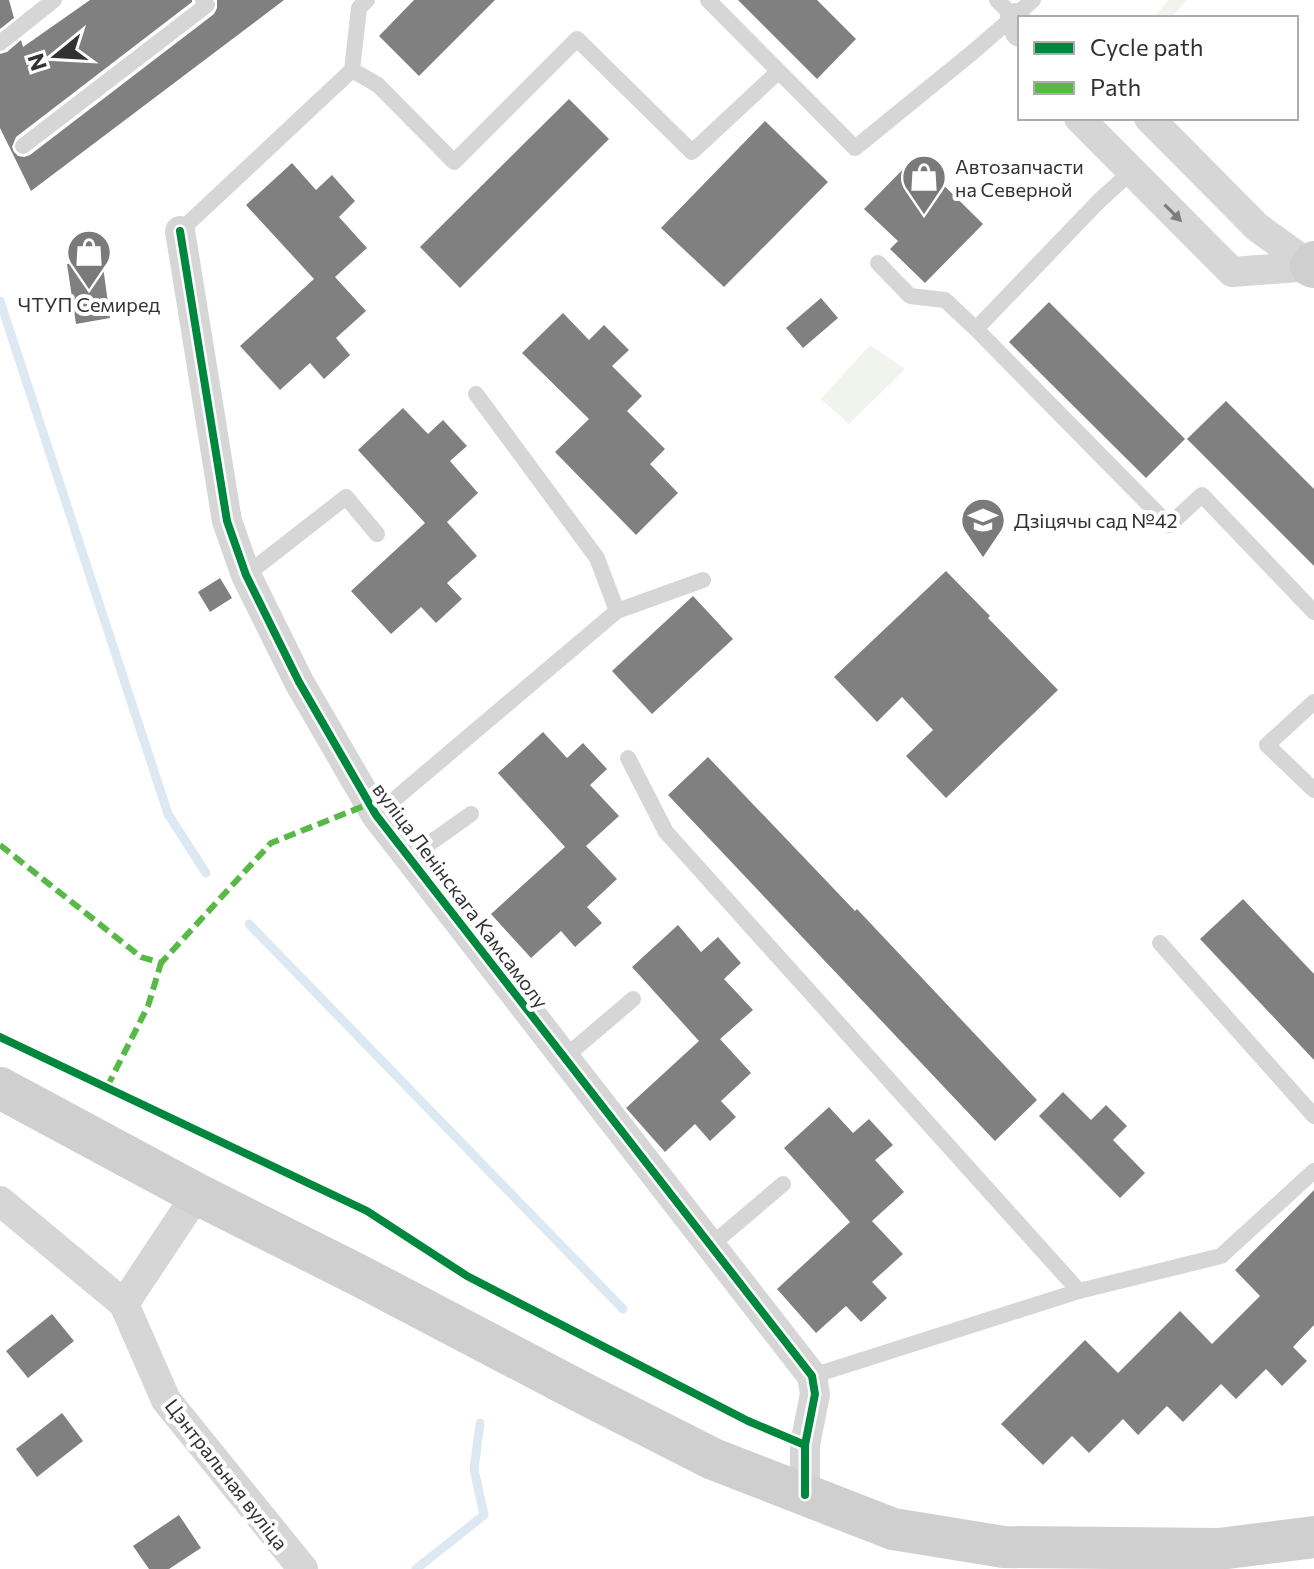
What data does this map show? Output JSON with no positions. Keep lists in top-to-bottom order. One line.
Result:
{"streets":{"street":["вуліца Ленінскага Камсамолу","Цэнтральная вуліца"]},"places":{"shop":["Автозапчасти на Северной","ЧТУП Семиред"],"school or university":["Дзіцячы сад №42"]},"legend":["Cycle path","Path"],"north":"left"}
